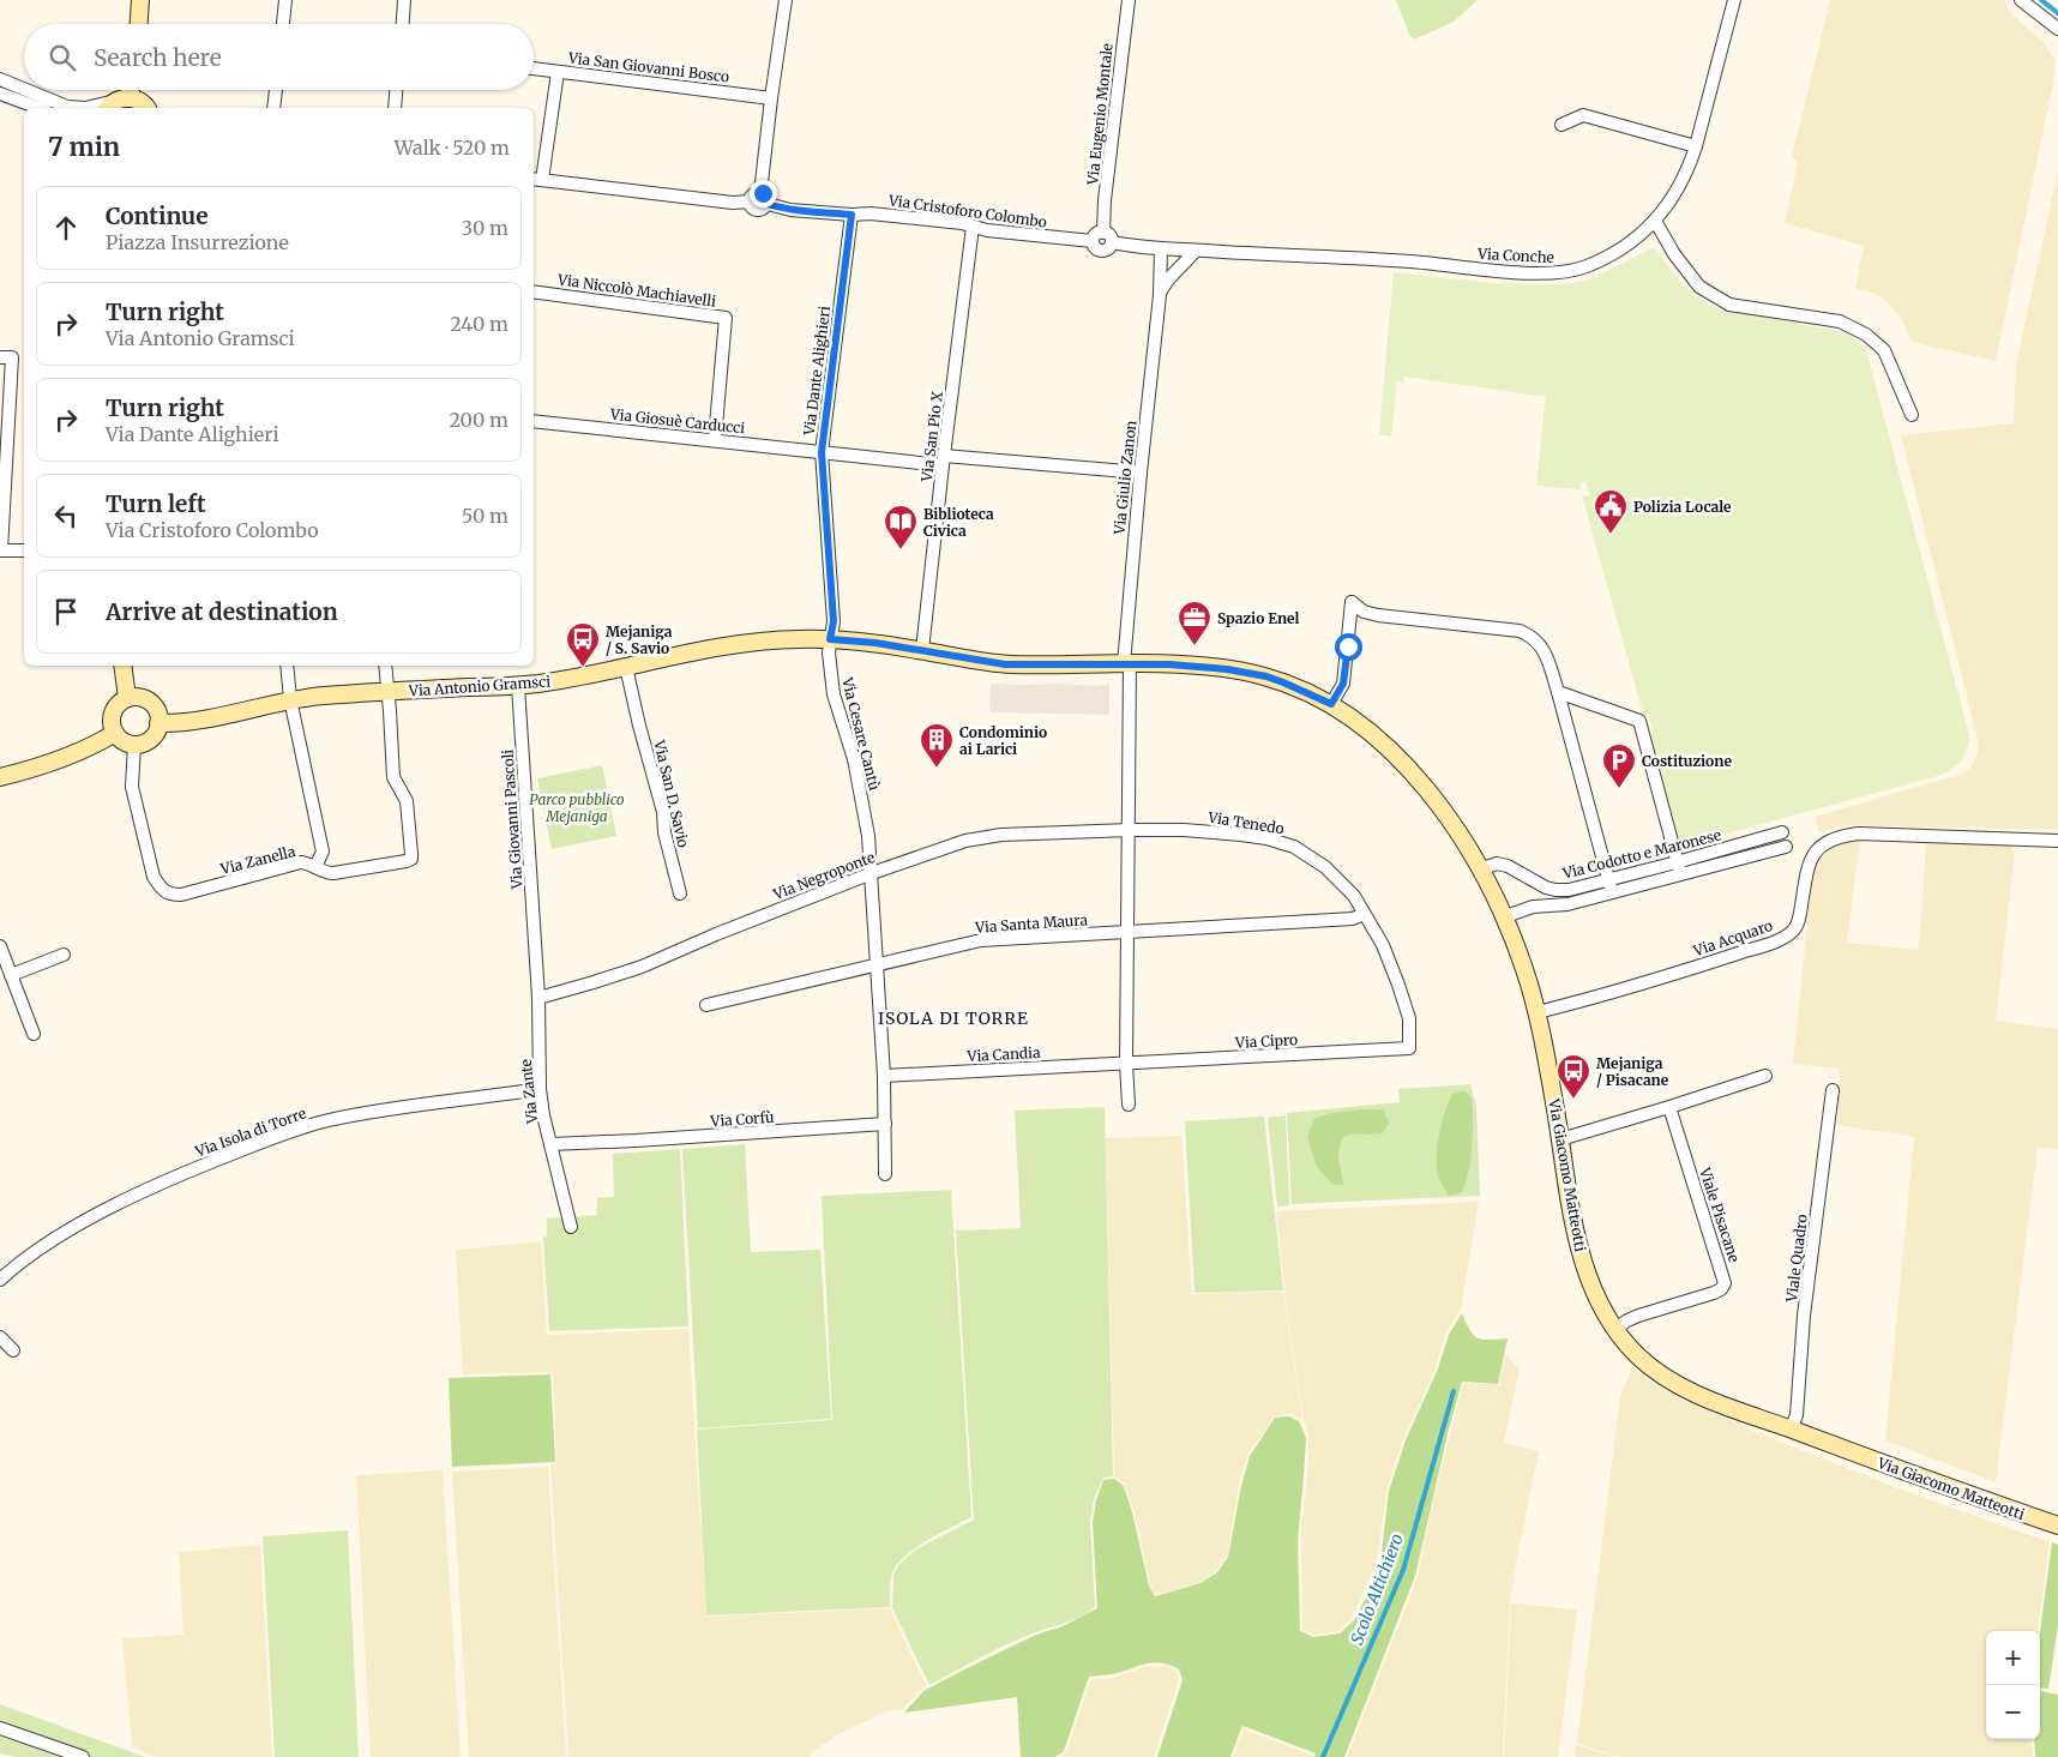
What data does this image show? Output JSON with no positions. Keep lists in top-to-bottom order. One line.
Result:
{"streets":{"main road":["Via Antonio Gramsci","Via Giacomo Matteotti"],"street":["Via San Giovanni Bosco","Via Eugenio Montale","Via Cristoforo Colombo","Via Conche","Via Niccolò Machiavelli","Via Dante Alighieri","Via Giosuè Carducci","Via San Pio X","Via Giulio Zanon","Via Cesare Cantù","Via San D. Savio","Via Giovanni Pascoli","Via Tenedo","Via Codotto e Maronese","Via Zanella","Via Negroponte","Via Santa Maura","Via Acquaro","Via Cipro","Via Candia","Via Zante","Via Corfù","Via Isola di Torre","Viale Pisacane","Viale Quadro"]},"crossings":[["Via Eugenio Montale","Via Cristoforo Colombo"],["Via Cristoforo Colombo","Via Dante Alighieri"],["Via Cristoforo Colombo","Via San Pio X"],["Via Conche","Via Giulio Zanon"],["Via Niccolò Machiavelli","Via Giosuè Carducci"],["Via Dante Alighieri","Via Giosuè Carducci"],["Via Dante Alighieri","Via Antonio Gramsci"],["Via Dante Alighieri","Via Cesare Cantù"],["Via Giosuè Carducci","Via San Pio X"],["Via Giosuè Carducci","Via Giulio Zanon"],["Via San Pio X","Via Antonio Gramsci"],["Via Giulio Zanon","Via Antonio Gramsci"],["Via Giulio Zanon","Via Tenedo"],["Via Giulio Zanon","Via Negroponte"],["Via Antonio Gramsci","Via Cesare Cantù"],["Via Antonio Gramsci","Via San D. Savio"],["Via Antonio Gramsci","Via Giovanni Pascoli"],["Via Antonio Gramsci","Via Zanella"],["Via Antonio Gramsci","Via Giacomo Matteotti"],["Via Cesare Cantù","Via Negroponte"],["Via Giovanni Pascoli","Via Zante"],["Via Tenedo","Via Negroponte"],["Via Tenedo","Via Santa Maura"],["Via Tenedo","Via Cipro"],["Via Codotto e Maronese","Via Giacomo Matteotti"],["Via Negroponte","Via Zante"],["Via Acquaro","Via Giacomo Matteotti"],["Via Cipro","Via Candia"],["Via Zante","Via Corfù"],["Via Zante","Via Isola di Torre"],["Via Giacomo Matteotti","Viale Pisacane"],["Via Giacomo Matteotti","Viale Quadro"]],"districts":["ISOLA DI TORRE"],"water":["Scolo Altichiero"],"parks":["Parco pubblico Mejaniga"],"places":{"public building":["Polizia Locale"],"library":["Biblioteca Civica"],"office":["Spazio Enel"],"bus stop":["Mejaniga / S. Savio","Mejaniga / Pisacane"],"building":["Condominio ai Larici"],"parking":["Costituzione"]},"page":{"search":"Search here","heading":["7 min","Walk · 520 m"],"list":[["Continue","Piazza Insurrezione","30 m"],["Turn right","Via Antonio Gramsci","240 m"],["Turn right","Via Dante Alighieri","200 m"],["Turn left","Via Cristoforo Colombo","50 m"],"Arrive at destination"],"map_buttons":["+","−"]}}
